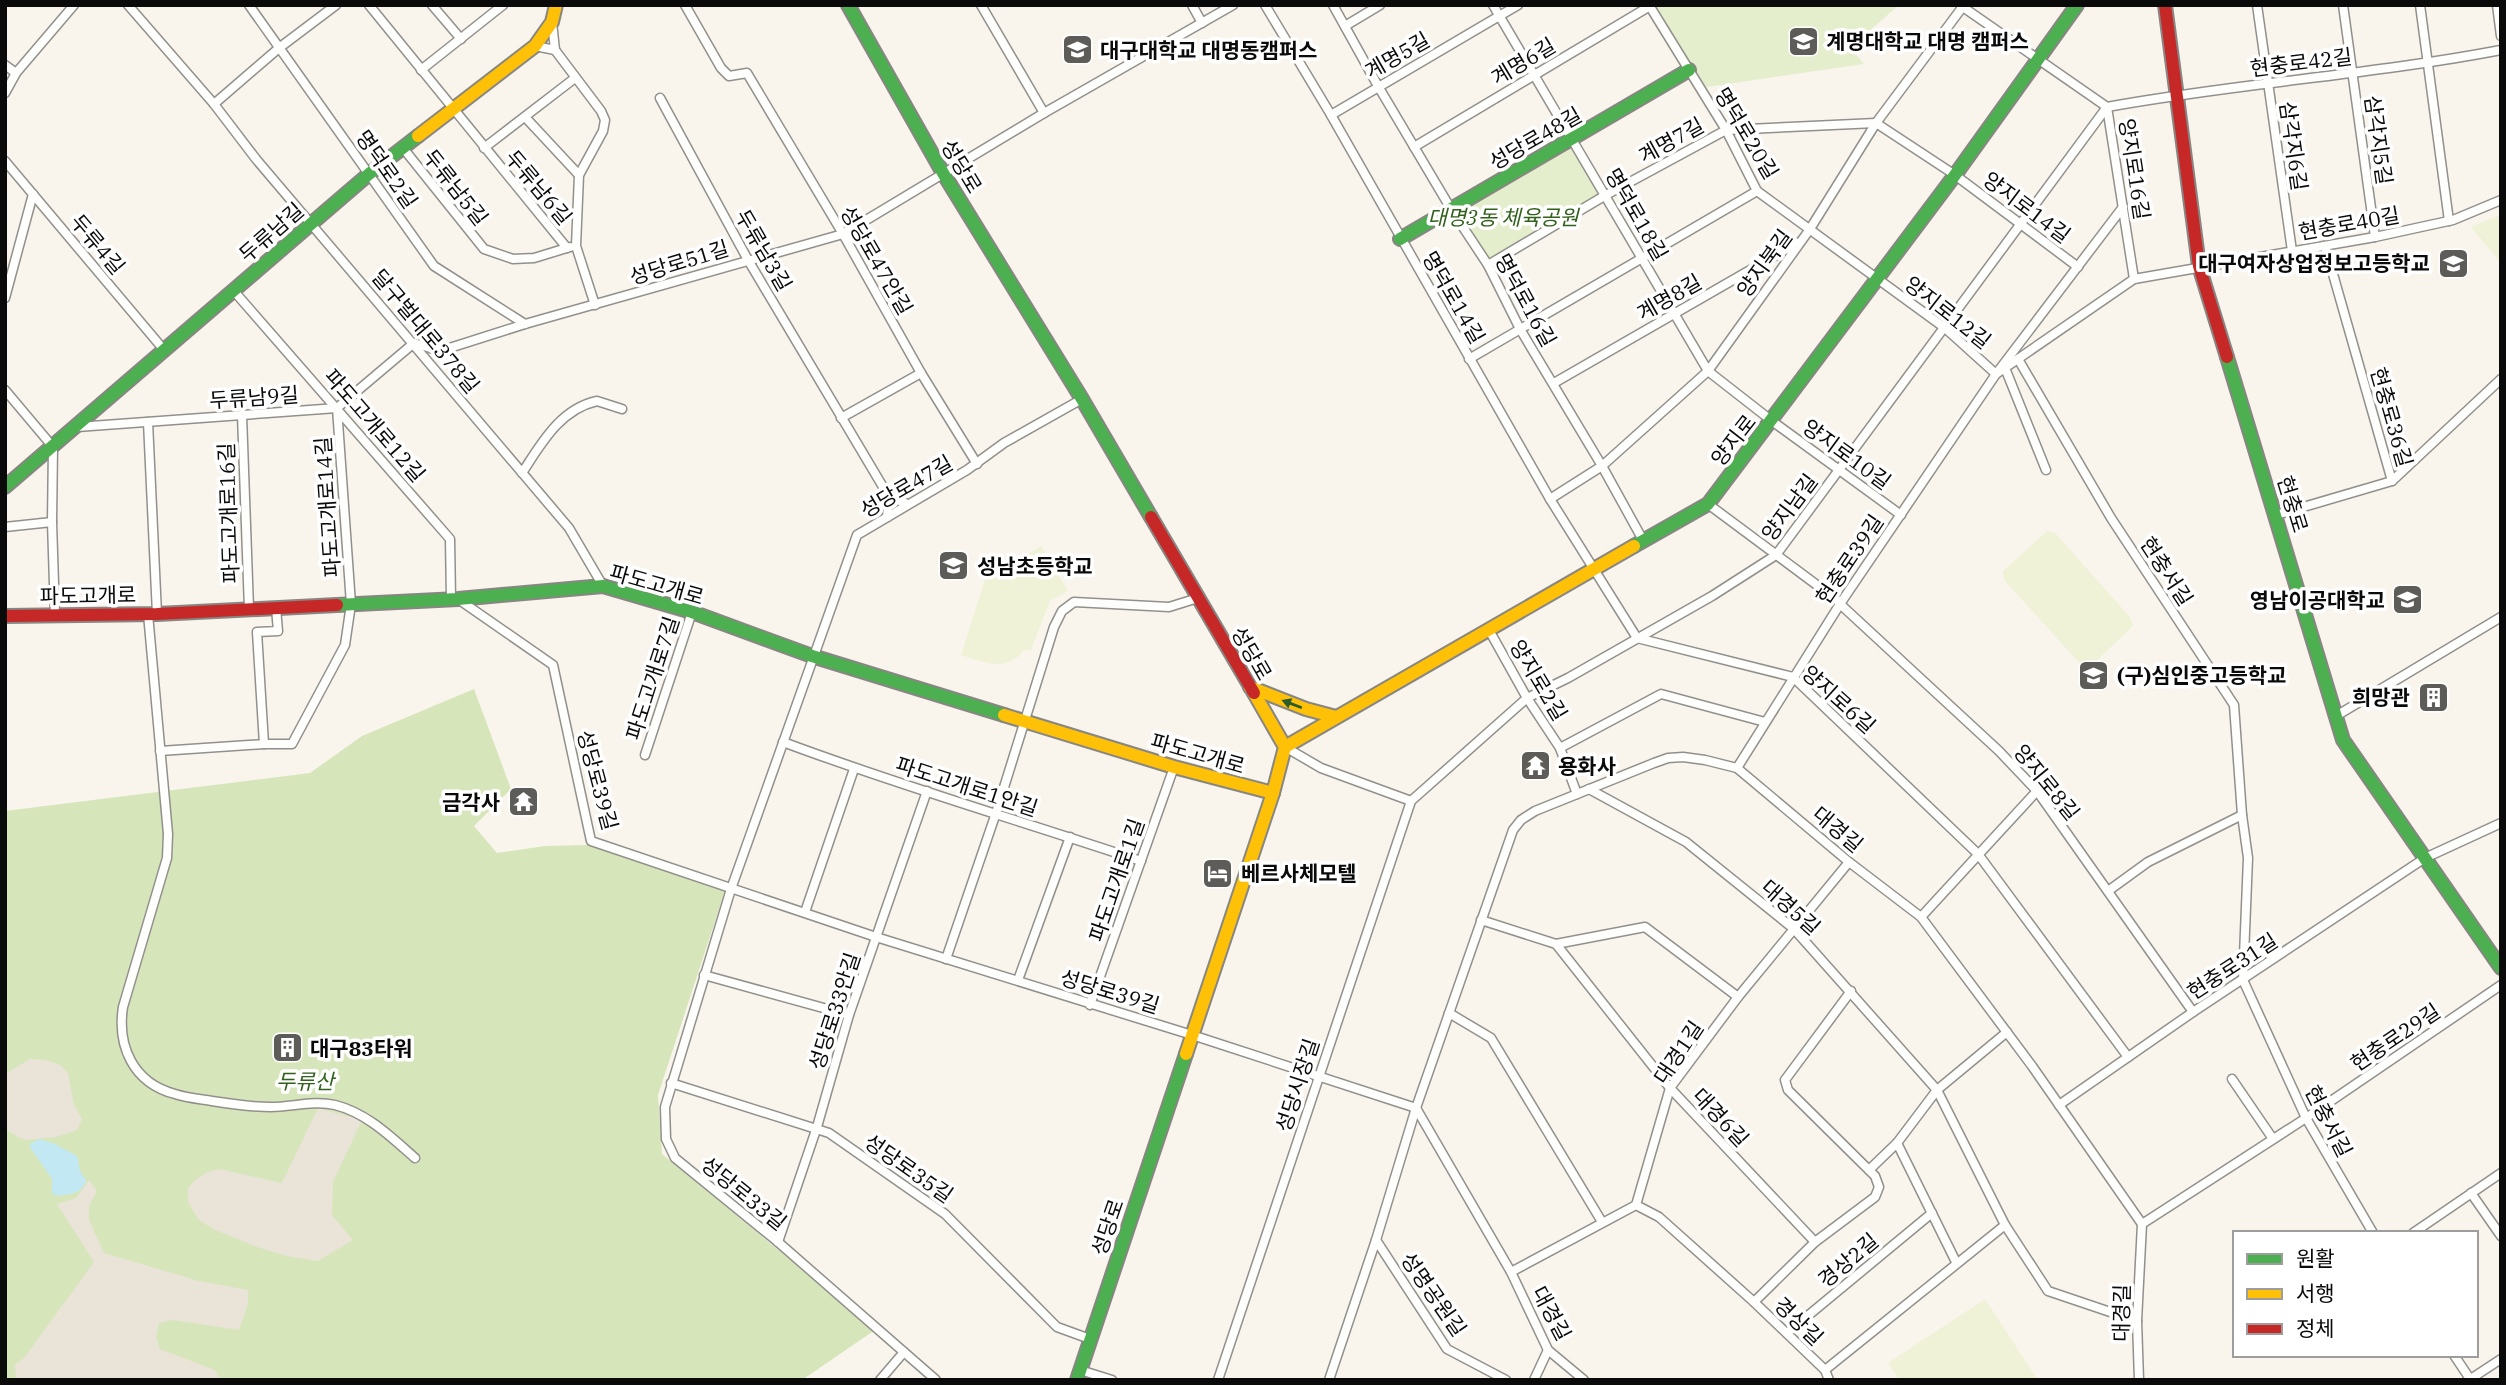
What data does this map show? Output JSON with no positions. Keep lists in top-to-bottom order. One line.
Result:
{"streets":{"main road":["성당로48길","성당로","두류남길","양지로","현충로","파도고개로"],"street":["계명5길","계명6길","현충로42길","명덕로20길","계명7길","삼각지5길","삼각지6길","명덕로2길","양지로16길","두류남5길","두류남6길","양지로14길","명덕로18길","현충로40길","두류4길","두류남3길","성당로47안길","성당로51길","양지북길","명덕로14길","계명8길","명덕로16길","양지로12길","달구벌대로378길","두류남9길","현충로36길","파도고개로12길","양지로10길","성당로47길","파도고개로14길","양지남길","파도고개로16길","현충로39길","현충서길","파도고개로7길","양지로2길","양지로6길","성당로39길","양지로8길","파도고개로1안길","대경길","파도고개로1길","대경5길","현충로31길","성당로33안길","현충로29길","대경1길","성당시장길","대경6길","성당로35길","성당로33길","경상2길","성명공원길","경상길"]},"crossings":[["계명5길","명덕로18길"],["계명5길","명덕로14길"],["계명5길","명덕로16길"],["계명6길","명덕로20길"],["계명6길","명덕로18길"],["계명6길","명덕로16길"],["현충로42길","삼각지5길"],["현충로42길","삼각지6길"],["현충로42길","현충로"],["명덕로20길","성당로48길"],["명덕로20길","계명7길"],["명덕로20길","양지북길"],["명덕로20길","양지로12길"],["명덕로20길","양지로"],["성당로48길","명덕로18길"],["성당로48길","명덕로14길"],["성당로48길","명덕로16길"],["계명7길","명덕로18길"],["계명7길","명덕로16길"],["삼각지5길","현충로40길"],["삼각지6길","현충로40길"],["성당로","성당로51길"],["성당로","양지로"],["성당로","성당로47길"],["성당로","파도고개로"],["성당로","성당로39길"],["성당로","성당로35길"],["명덕로2길","두류남길"],["명덕로2길","성당로51길"],["양지로16길","양지북길"],["양지로16길","양지로"],["양지로16길","양지남길"],["양지로16길","현충로39길"],["두류남5길","두류남6길"],["두류남5길","두류남길"],["두류남6길","두류남길"],["두류남6길","성당로51길"],["양지로14길","양지북길"],["양지로14길","양지로"],["양지로14길","양지남길"],["양지로14길","현충로39길"],["명덕로18길","양지북길"],["명덕로18길","계명8길"],["명덕로18길","양지로"],["명덕로18길","양지로10길"],["현충로40길","현충로36길"],["현충로40길","현충로"],["현충로40길","현충로39길"],["두류남길","두류4길"],["두류남길","달구벌대로378길"],["두류남길","두류남9길"],["두류남길","파도고개로12길"],["두류남3길","성당로51길"],["성당로47안길","성당로51길"],["성당로47안길","성당로47길"],["성당로51길","달구벌대로378길"],["양지북길","명덕로14길"],["양지북길","계명8길"],["양지북길","명덕로16길"],["양지북길","양지로"],["명덕로14길","양지로"],["계명8길","명덕로16길"],["명덕로16길","양지로"],["양지로12길","양지로"],["양지로12길","양지남길"],["양지로12길","현충로39길"],["달구벌대로378길","파도고개로"],["두류남9길","파도고개로12길"],["두류남9길","파도고개로14길"],["두류남9길","파도고개로16길"],["현충로36길","현충로"],["파도고개로12길","파도고개로14길"],["파도고개로12길","파도고개로"],["파도고개로12길","성당로39길"],["양지로","양지로10길"],["양지로","양지로2길"],["양지로","양지로8길"],["양지로10길","양지남길"],["양지로10길","현충로39길"],["성당로47길","파도고개로"],["성당로47길","성당로33길"],["현충로","현충로39길"],["현충로","현충로31길"],["파도고개로14길","파도고개로"],["양지남길","양지로2길"],["양지남길","양지로6길"],["양지남길","양지로8길"],["양지남길","성당시장길"],["파도고개로16길","파도고개로"],["현충로39길","현충서길"],["현충로39길","양지로2길"],["현충로39길","양지로6길"],["현충로39길","양지로8길"],["현충로39길","대경길"],["현충서길","현충로31길"],["현충서길","현충로29길"],["파도고개로","파도고개로7길"],["파도고개로","성당로39길"],["파도고개로","파도고개로1길"],["파도고개로","성당로33길"],["양지로2길","대경길"],["양지로6길","현충로31길"],["성당로39길","파도고개로1길"],["성당로39길","성당로33안길"],["성당로39길","성당로33길"],["양지로8길","현충로31길"],["파도고개로1안길","파도고개로1길"],["파도고개로1안길","성당로33안길"],["파도고개로1안길","성당로33길"],["대경길","대경5길"],["대경길","현충로31길"],["대경길","현충로29길"],["대경길","대경1길"],["대경길","성명공원길"],["대경5길","대경1길"],["대경5길","경상길"],["성당로33안길","성당로35길"],["성당로33안길","성당로33길"],["대경1길","대경6길"],["대경1길","경상길"],["성당로35길","성당로33길"],["경상2길","경상길"]],"parks":["대명3동 체육공원","두류산"],"places":{"school or university":["계명대학교 대명 캠퍼스","대구대학교 대명동캠퍼스","대구여자상업정보고등학교","성남초등학교","영남이공대학교","(구)심인중고등학교"],"building":["희망관","대구83타워"],"temple":["용화사","금각사"],"hotel":["베르사체모텔"]},"legend":["원활","서행","정체"]}
